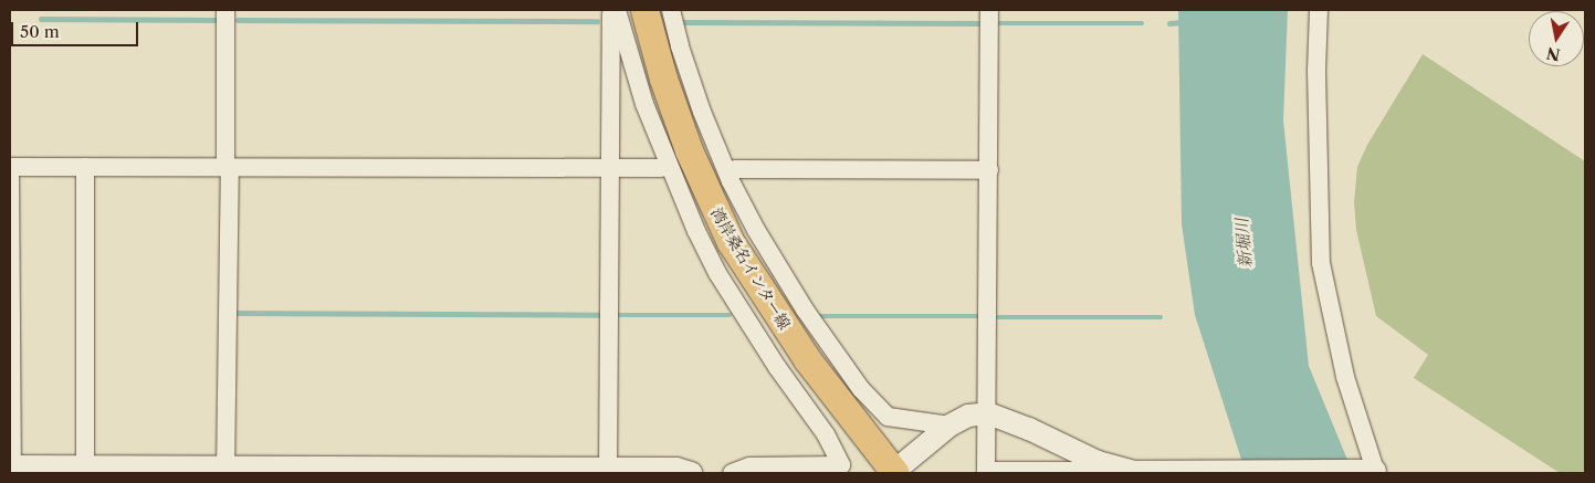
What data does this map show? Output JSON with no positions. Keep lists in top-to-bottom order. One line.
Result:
{"streets":{"main road":["湾岸桑名インター線"]},"water":["新堀川"],"scale_bar":"50 m","north":"bottom"}
